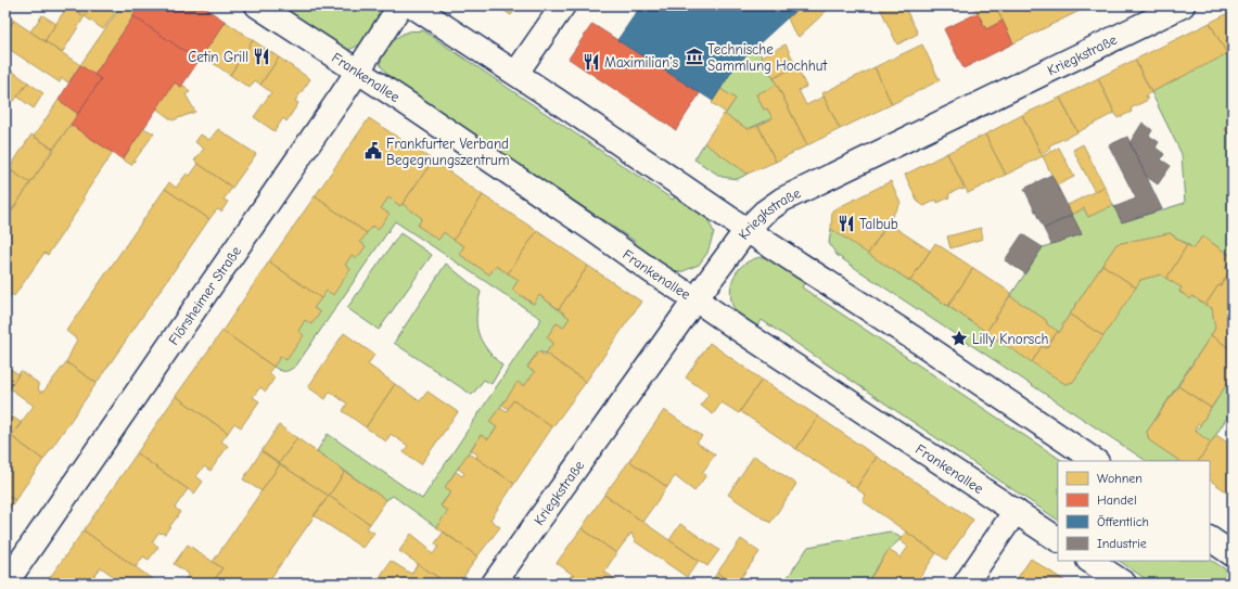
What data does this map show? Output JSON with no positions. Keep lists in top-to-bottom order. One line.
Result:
{"streets":{"street":["Kriegkstraße","Frankenallee","Flörsheimer Straße"]},"crossings":[["Kriegkstraße","Frankenallee"],["Frankenallee","Flörsheimer Straße"]],"places":{"restaurant":["Cetin Grill","Maximilian's","Talbub"],"museum":["Technische Sammlung Hochhut"],"public building":["Frankfurter Verband Begegnungszentrum"],"place":["Lilly Knorsch"]},"legend":["Wohnen","Handel","Öffentlich","Industrie"]}
